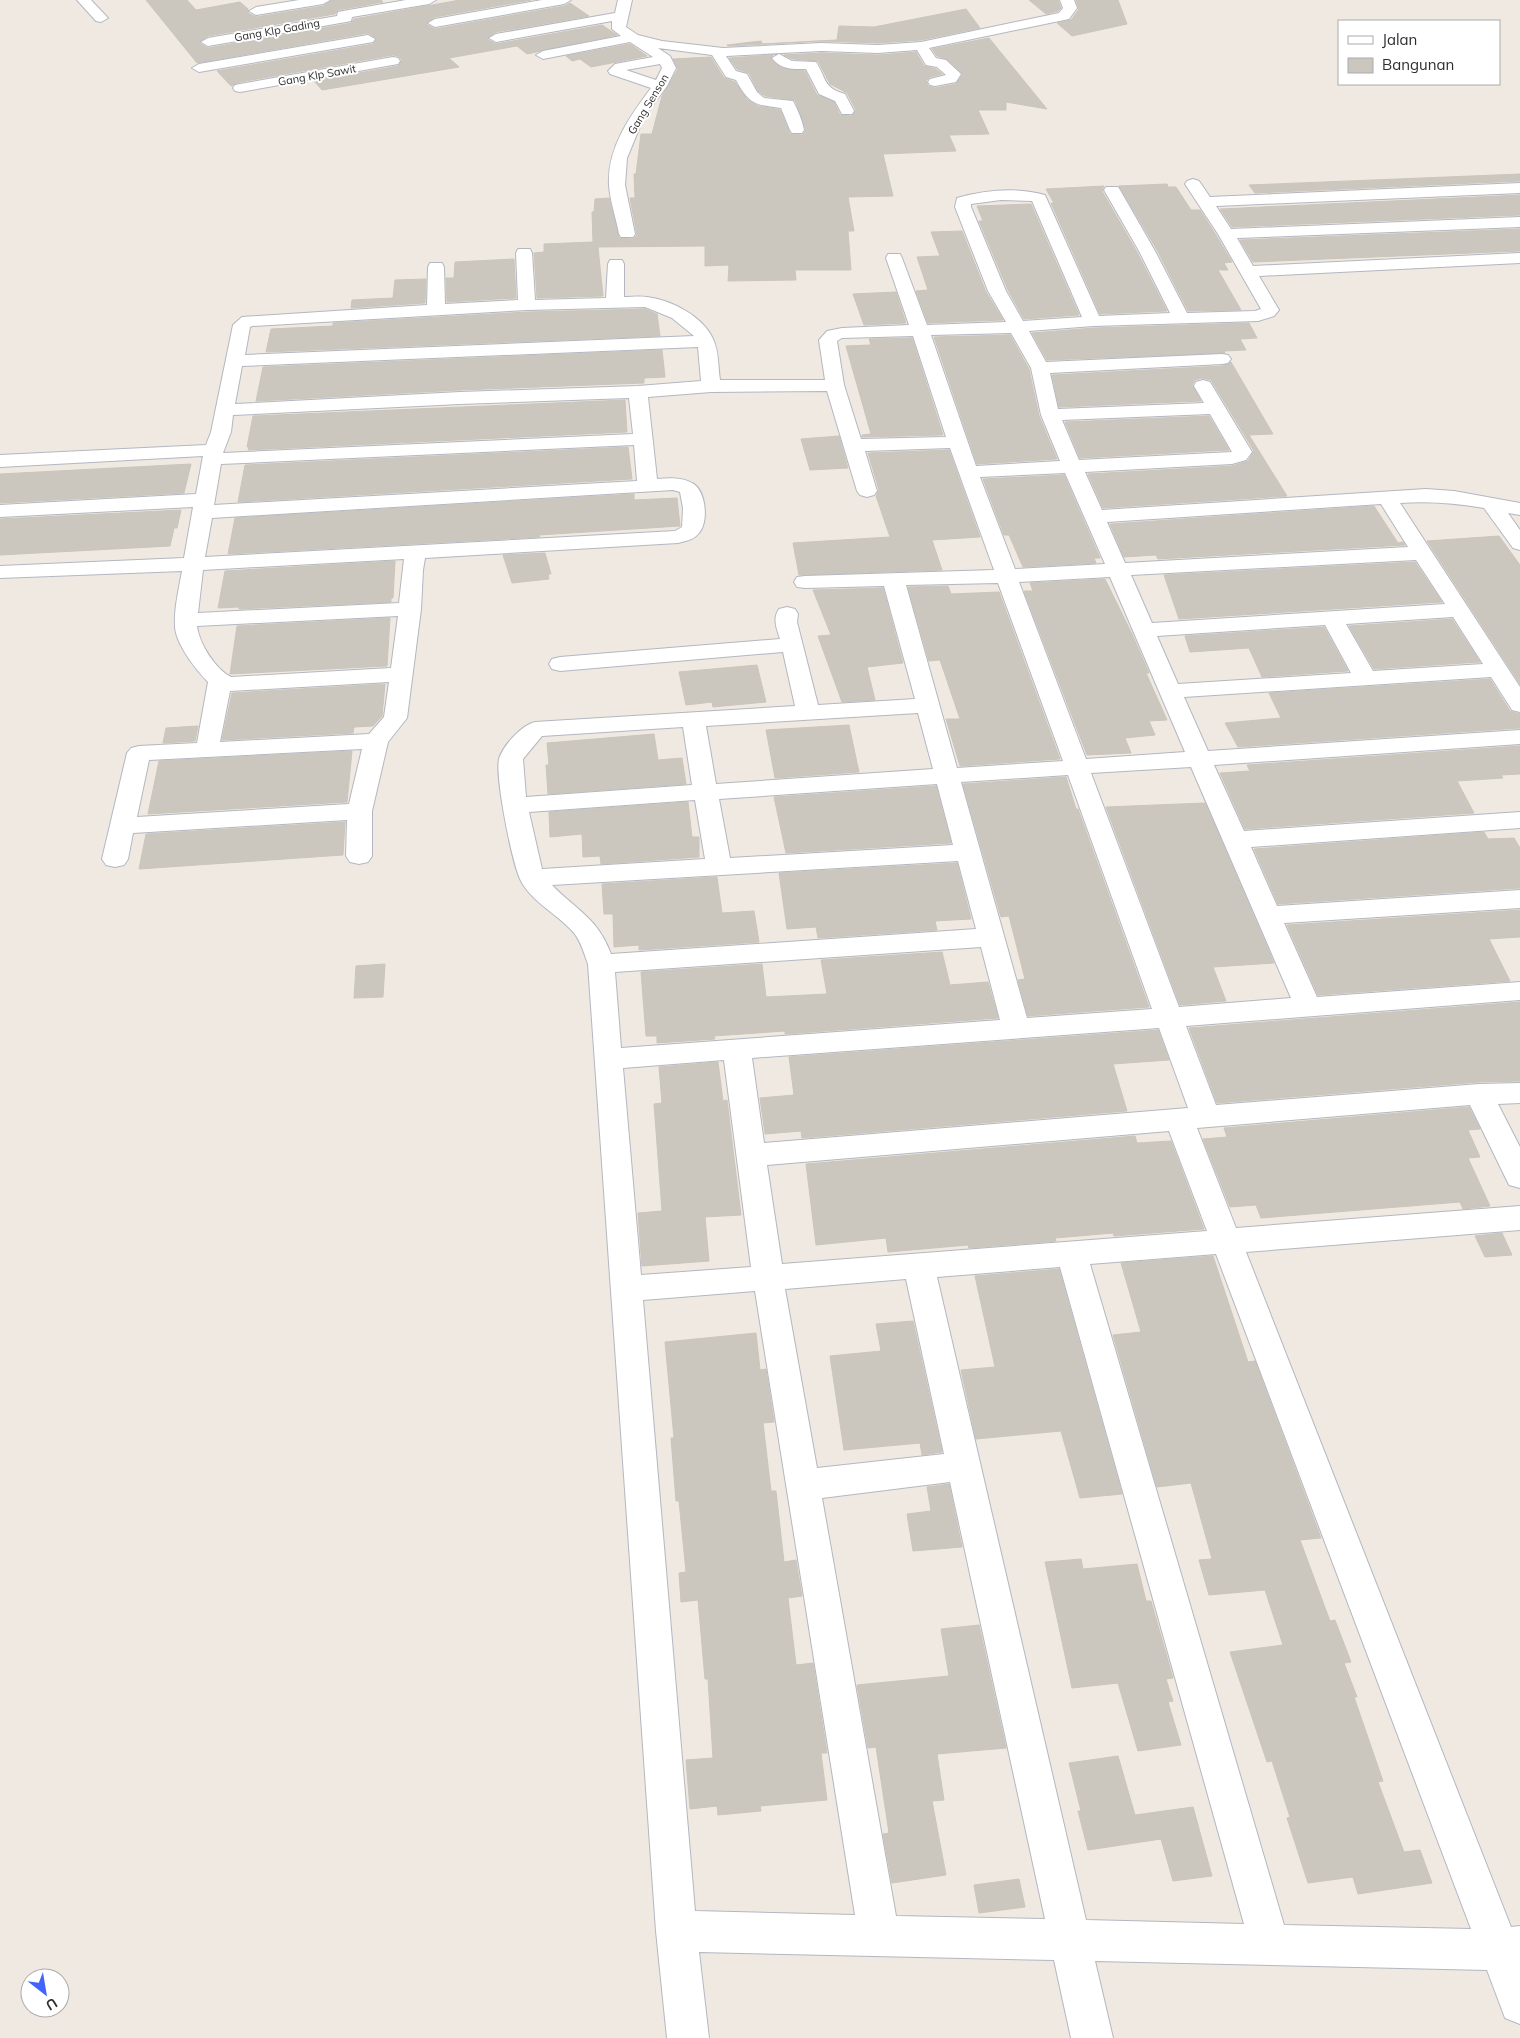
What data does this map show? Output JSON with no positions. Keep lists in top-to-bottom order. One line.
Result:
{"streets":{"street":["Gang Klp Gading","Gang Klp Sawit","Gang Senson"]},"legend":["Jalan","Bangunan"],"north":"bottom right"}
